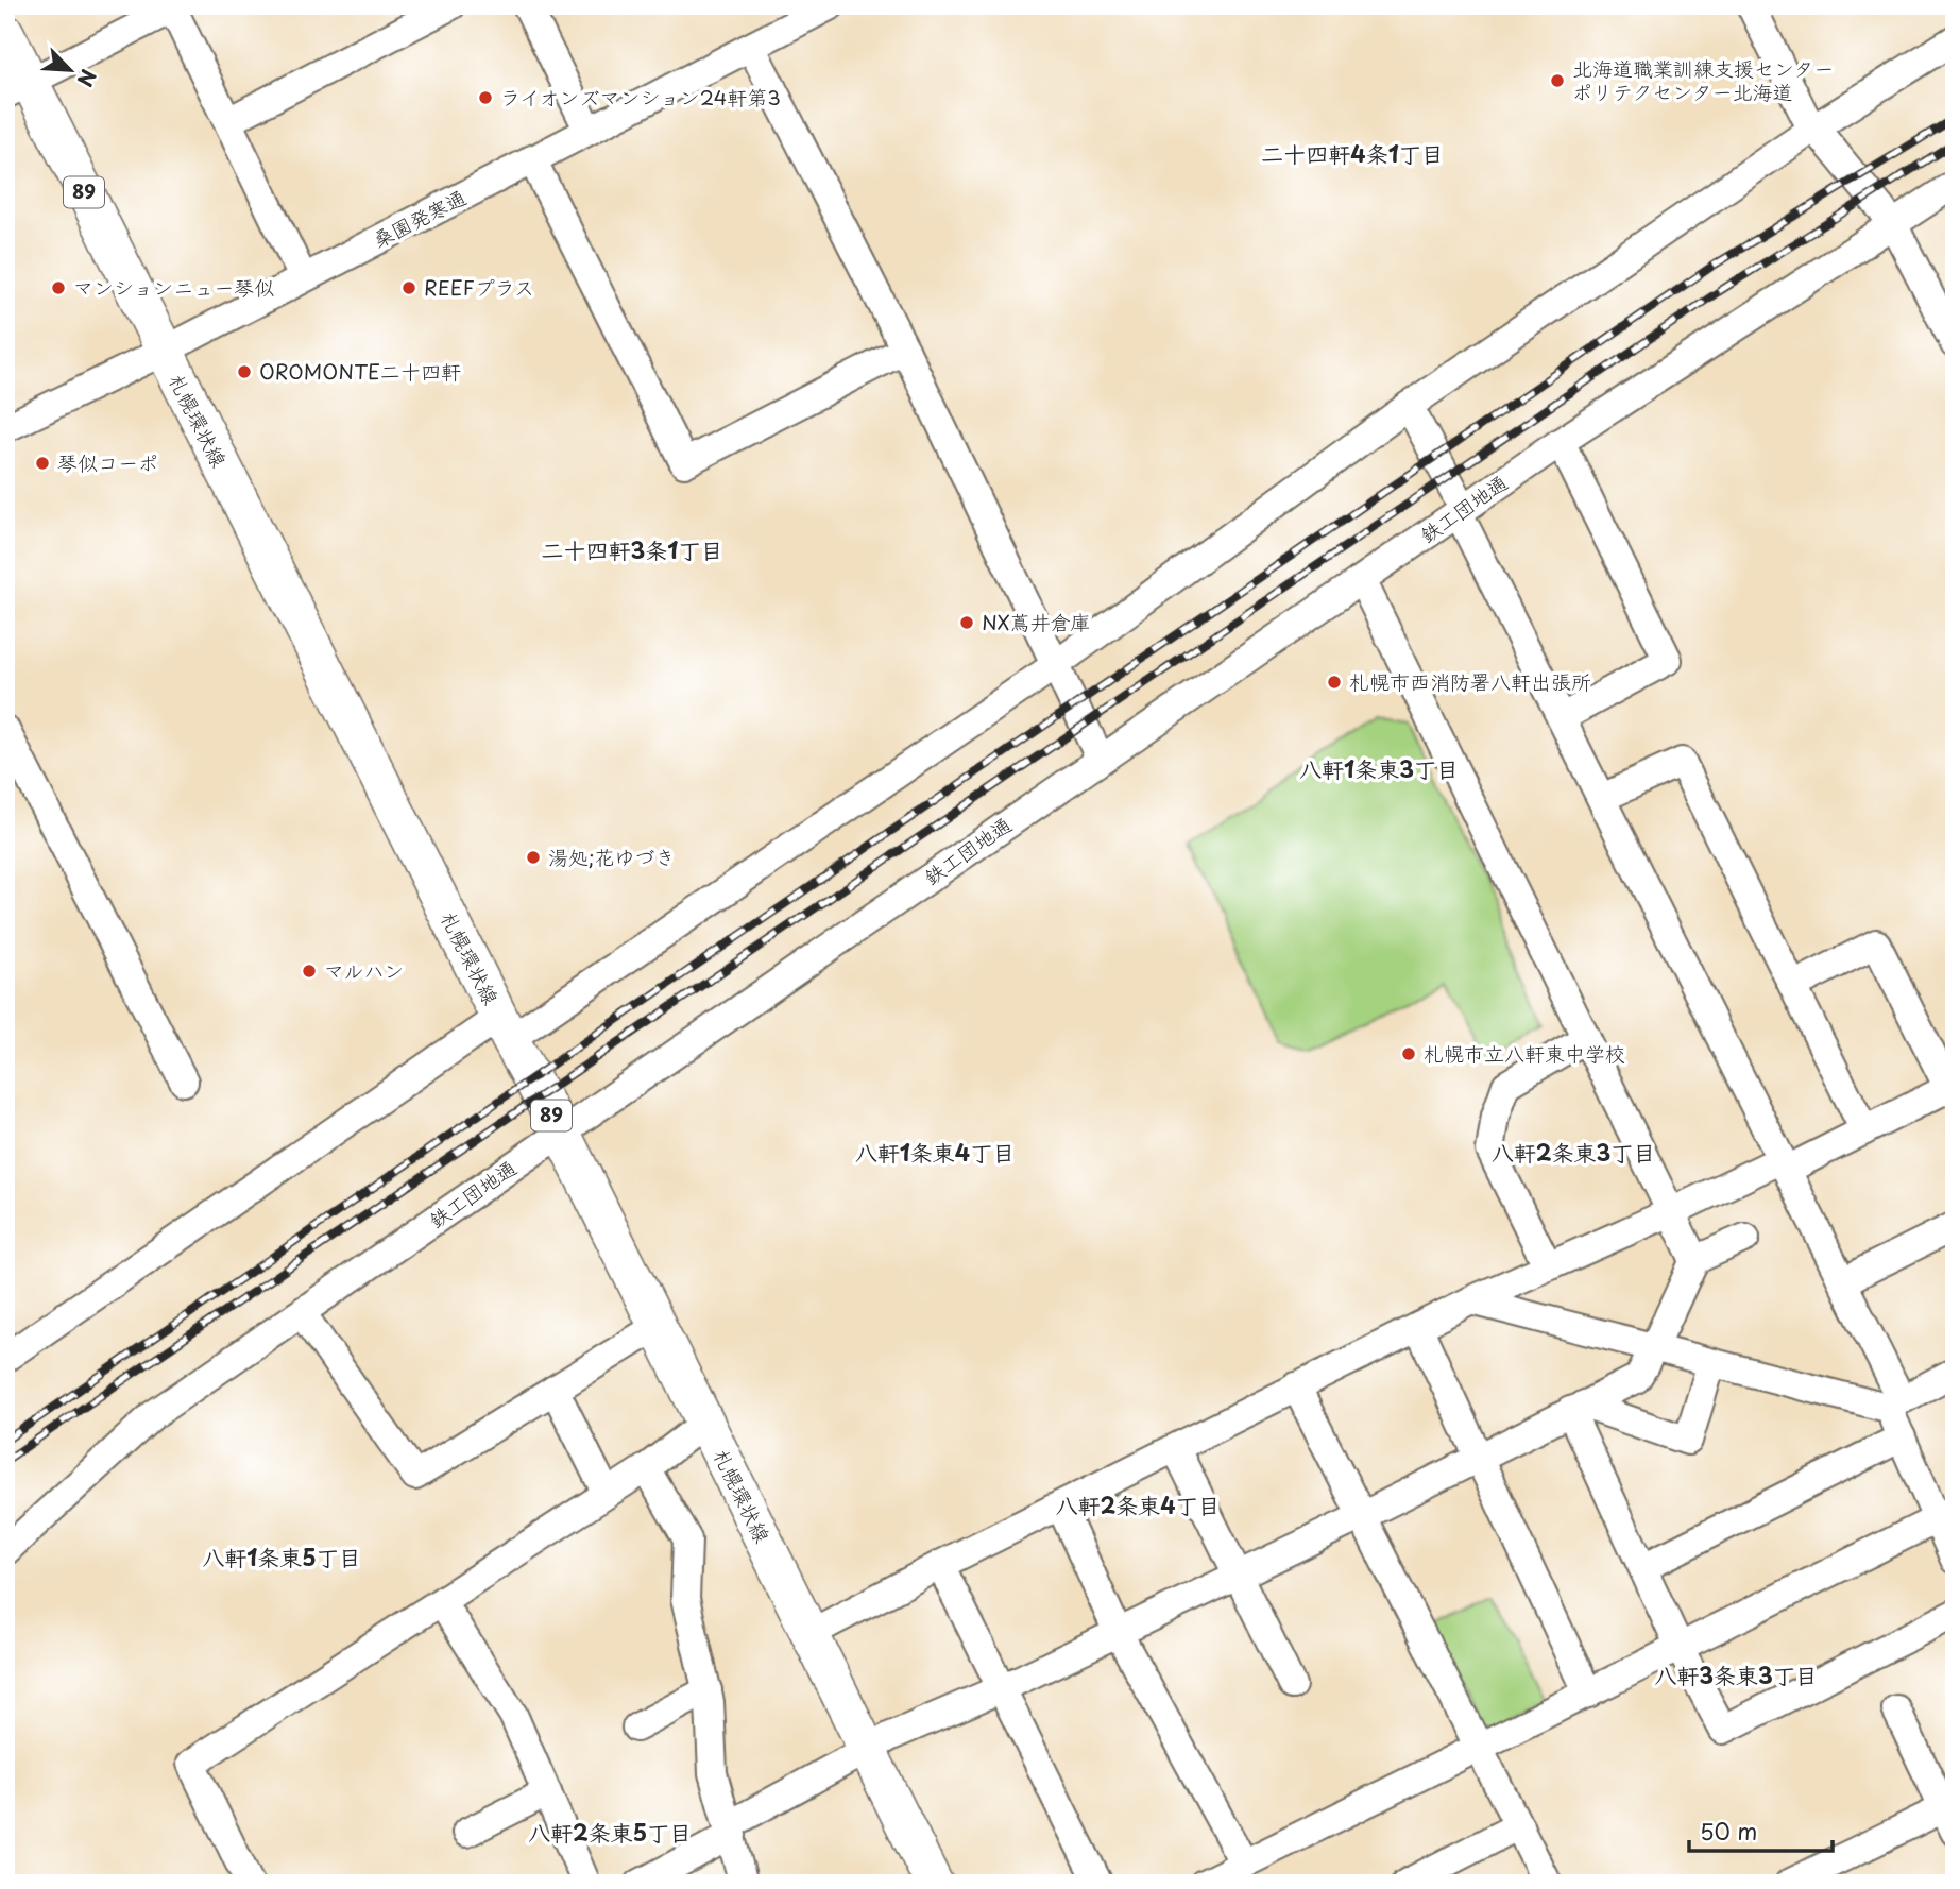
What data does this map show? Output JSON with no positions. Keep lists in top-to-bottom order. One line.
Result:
{"streets":{"main road":["89","札幌環状線"],"street":["桑園発寒通","鉄工団地通"]},"crossings":[["桑園発寒通","札幌環状線"],["札幌環状線","鉄工団地通"]],"districts":["二十四軒4条1丁目","二十四軒3条1丁目","八軒1条東3丁目","八軒1条東4丁目","八軒2条東3丁目","八軒2条東4丁目","八軒1条東5丁目","八軒3条東3丁目","八軒2条東5丁目"],"places":["北海道職業訓練支援センター ポリテクセンター北海道","ライオンズマンション24軒第3","マンションニュー琴似","REEFプラス","OROMONTE二十四軒","琴似コーポ","NX蔦井倉庫","札幌市西消防署八軒出張所","湯処;花ゆづき","マルハン","札幌市立八軒東中学校"],"scale_bar":"50 m","north":"bottom right"}
